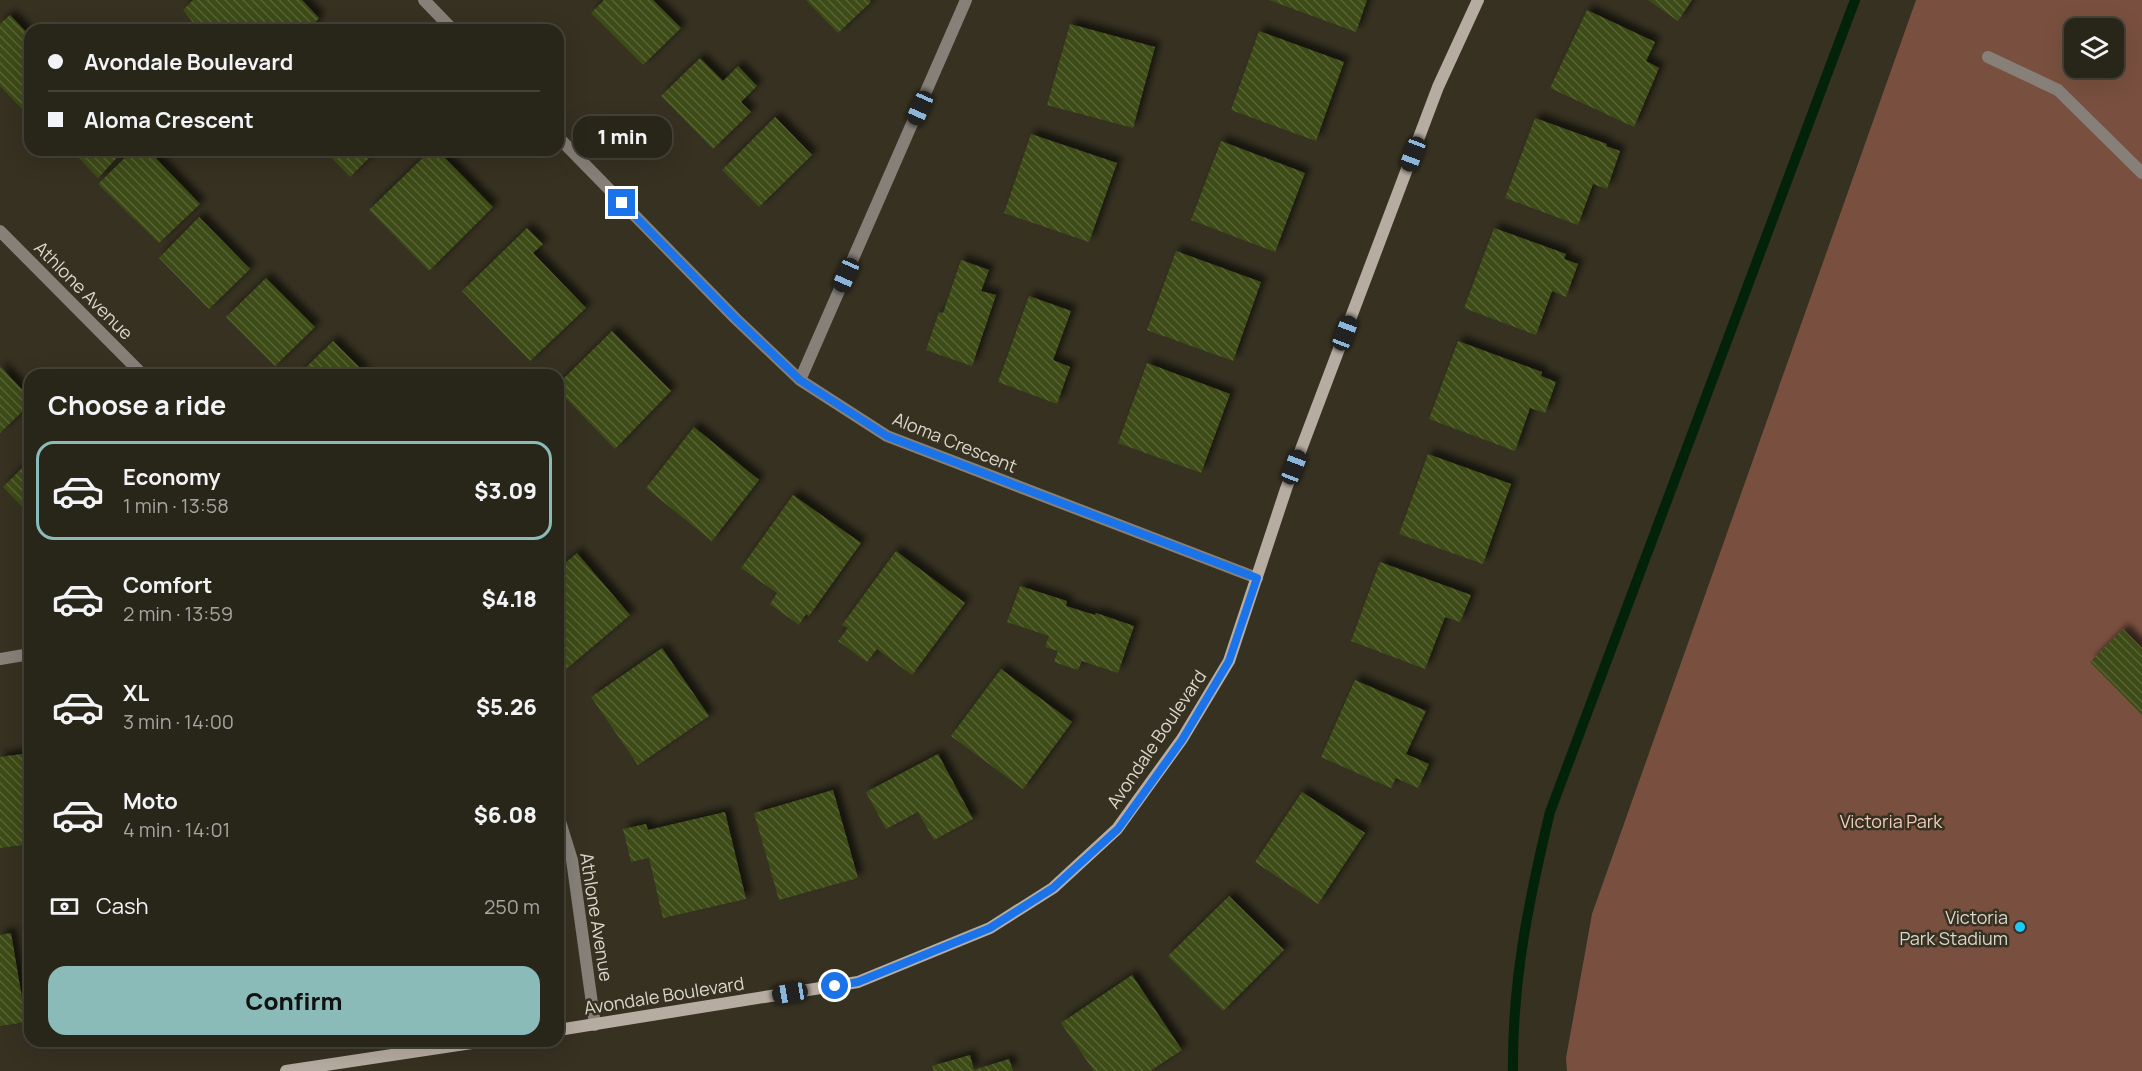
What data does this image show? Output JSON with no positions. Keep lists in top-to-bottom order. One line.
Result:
{"streets":{"street":["Athlone Avenue","Aloma Crescent","Avondale Boulevard"]},"crossings":[["Athlone Avenue","Avondale Boulevard"],["Aloma Crescent","Avondale Boulevard"]],"parks":["Victoria Park"],"places":["Victoria Park Stadium"],"page":{"banner":["Avondale Boulevard","Aloma Crescent"],"bubble":"1 min","heading":"Choose a ride","list":[{"name":"Economy","note":"1 min · 13:58","value":"$3.09"},{"name":"Comfort","note":"2 min · 13:59","value":"$4.18"},{"name":"XL","note":"3 min · 14:00","value":"$5.26"},{"name":"Moto","note":"4 min · 14:01","value":"$6.08"}],"pay":["Cash","250 m"],"buttons":"Confirm"}}
